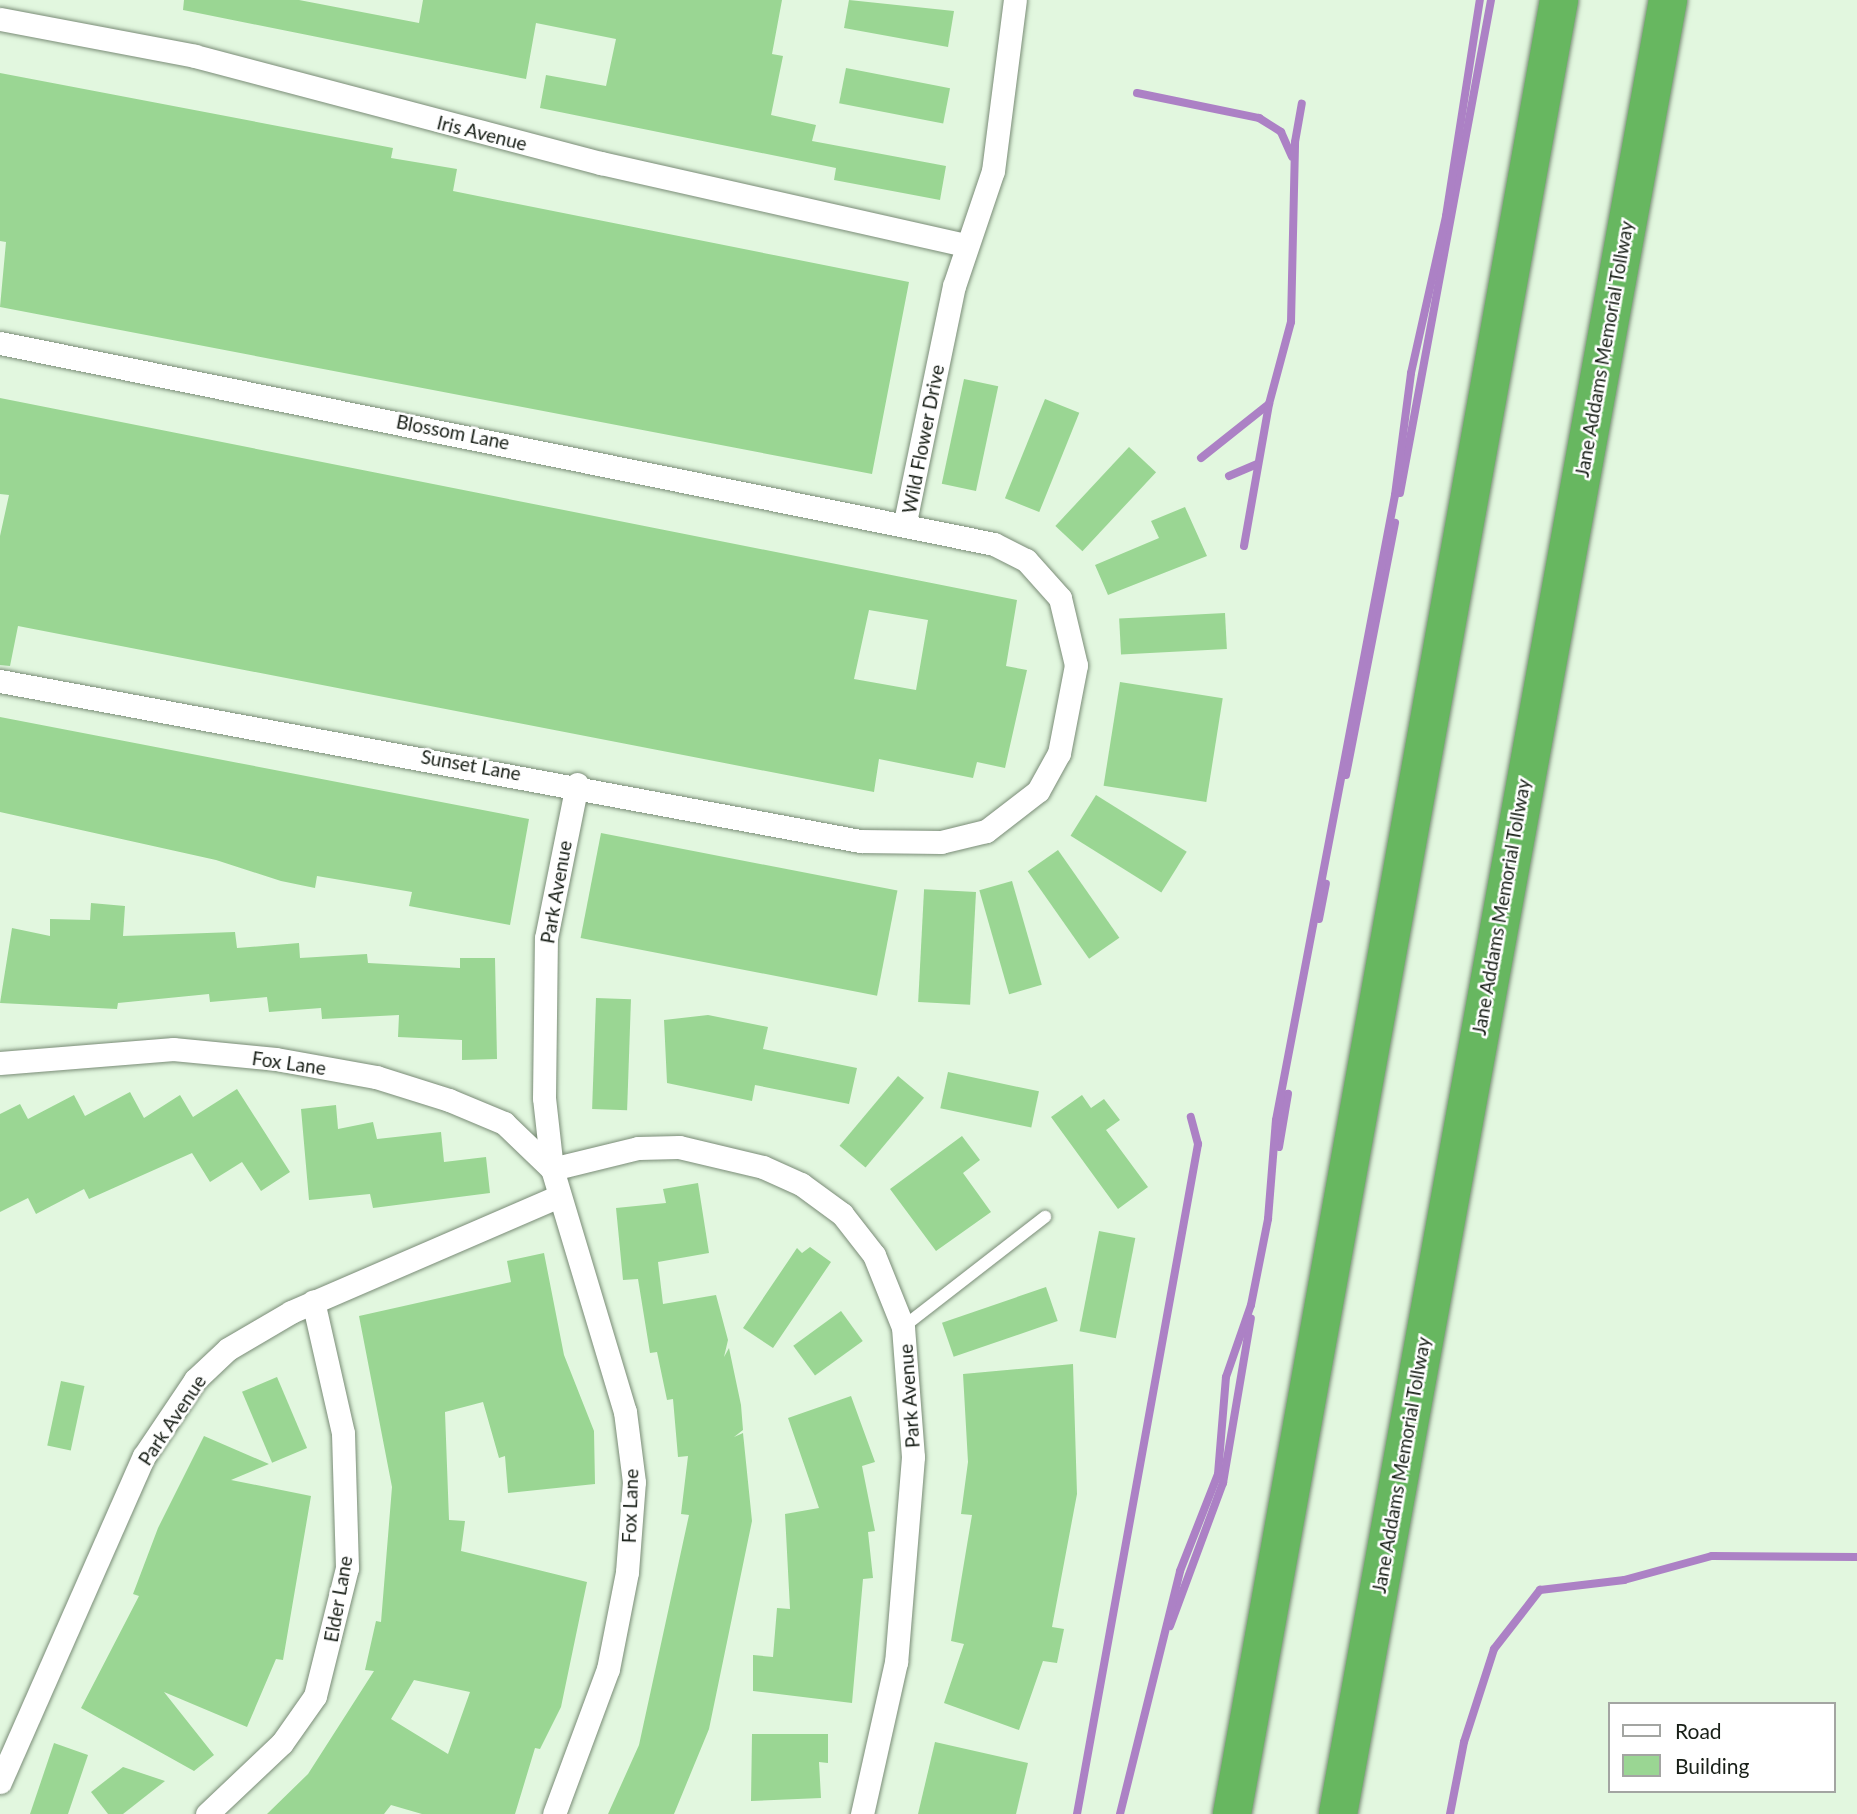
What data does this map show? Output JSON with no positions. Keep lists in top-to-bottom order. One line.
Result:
{"streets":{"highway":["Jane Addams Memorial Tollway"],"street":["Iris Avenue","Blossom Lane","Wild Flower Drive","Sunset Lane","Park Avenue","Fox Lane","Elder Lane"]},"crossings":[["Iris Avenue","Wild Flower Drive"],["Blossom Lane","Wild Flower Drive"],["Wild Flower Drive","Sunset Lane"],["Sunset Lane","Park Avenue"],["Park Avenue","Fox Lane"],["Park Avenue","Elder Lane"]],"legend":["Road","Building"]}
